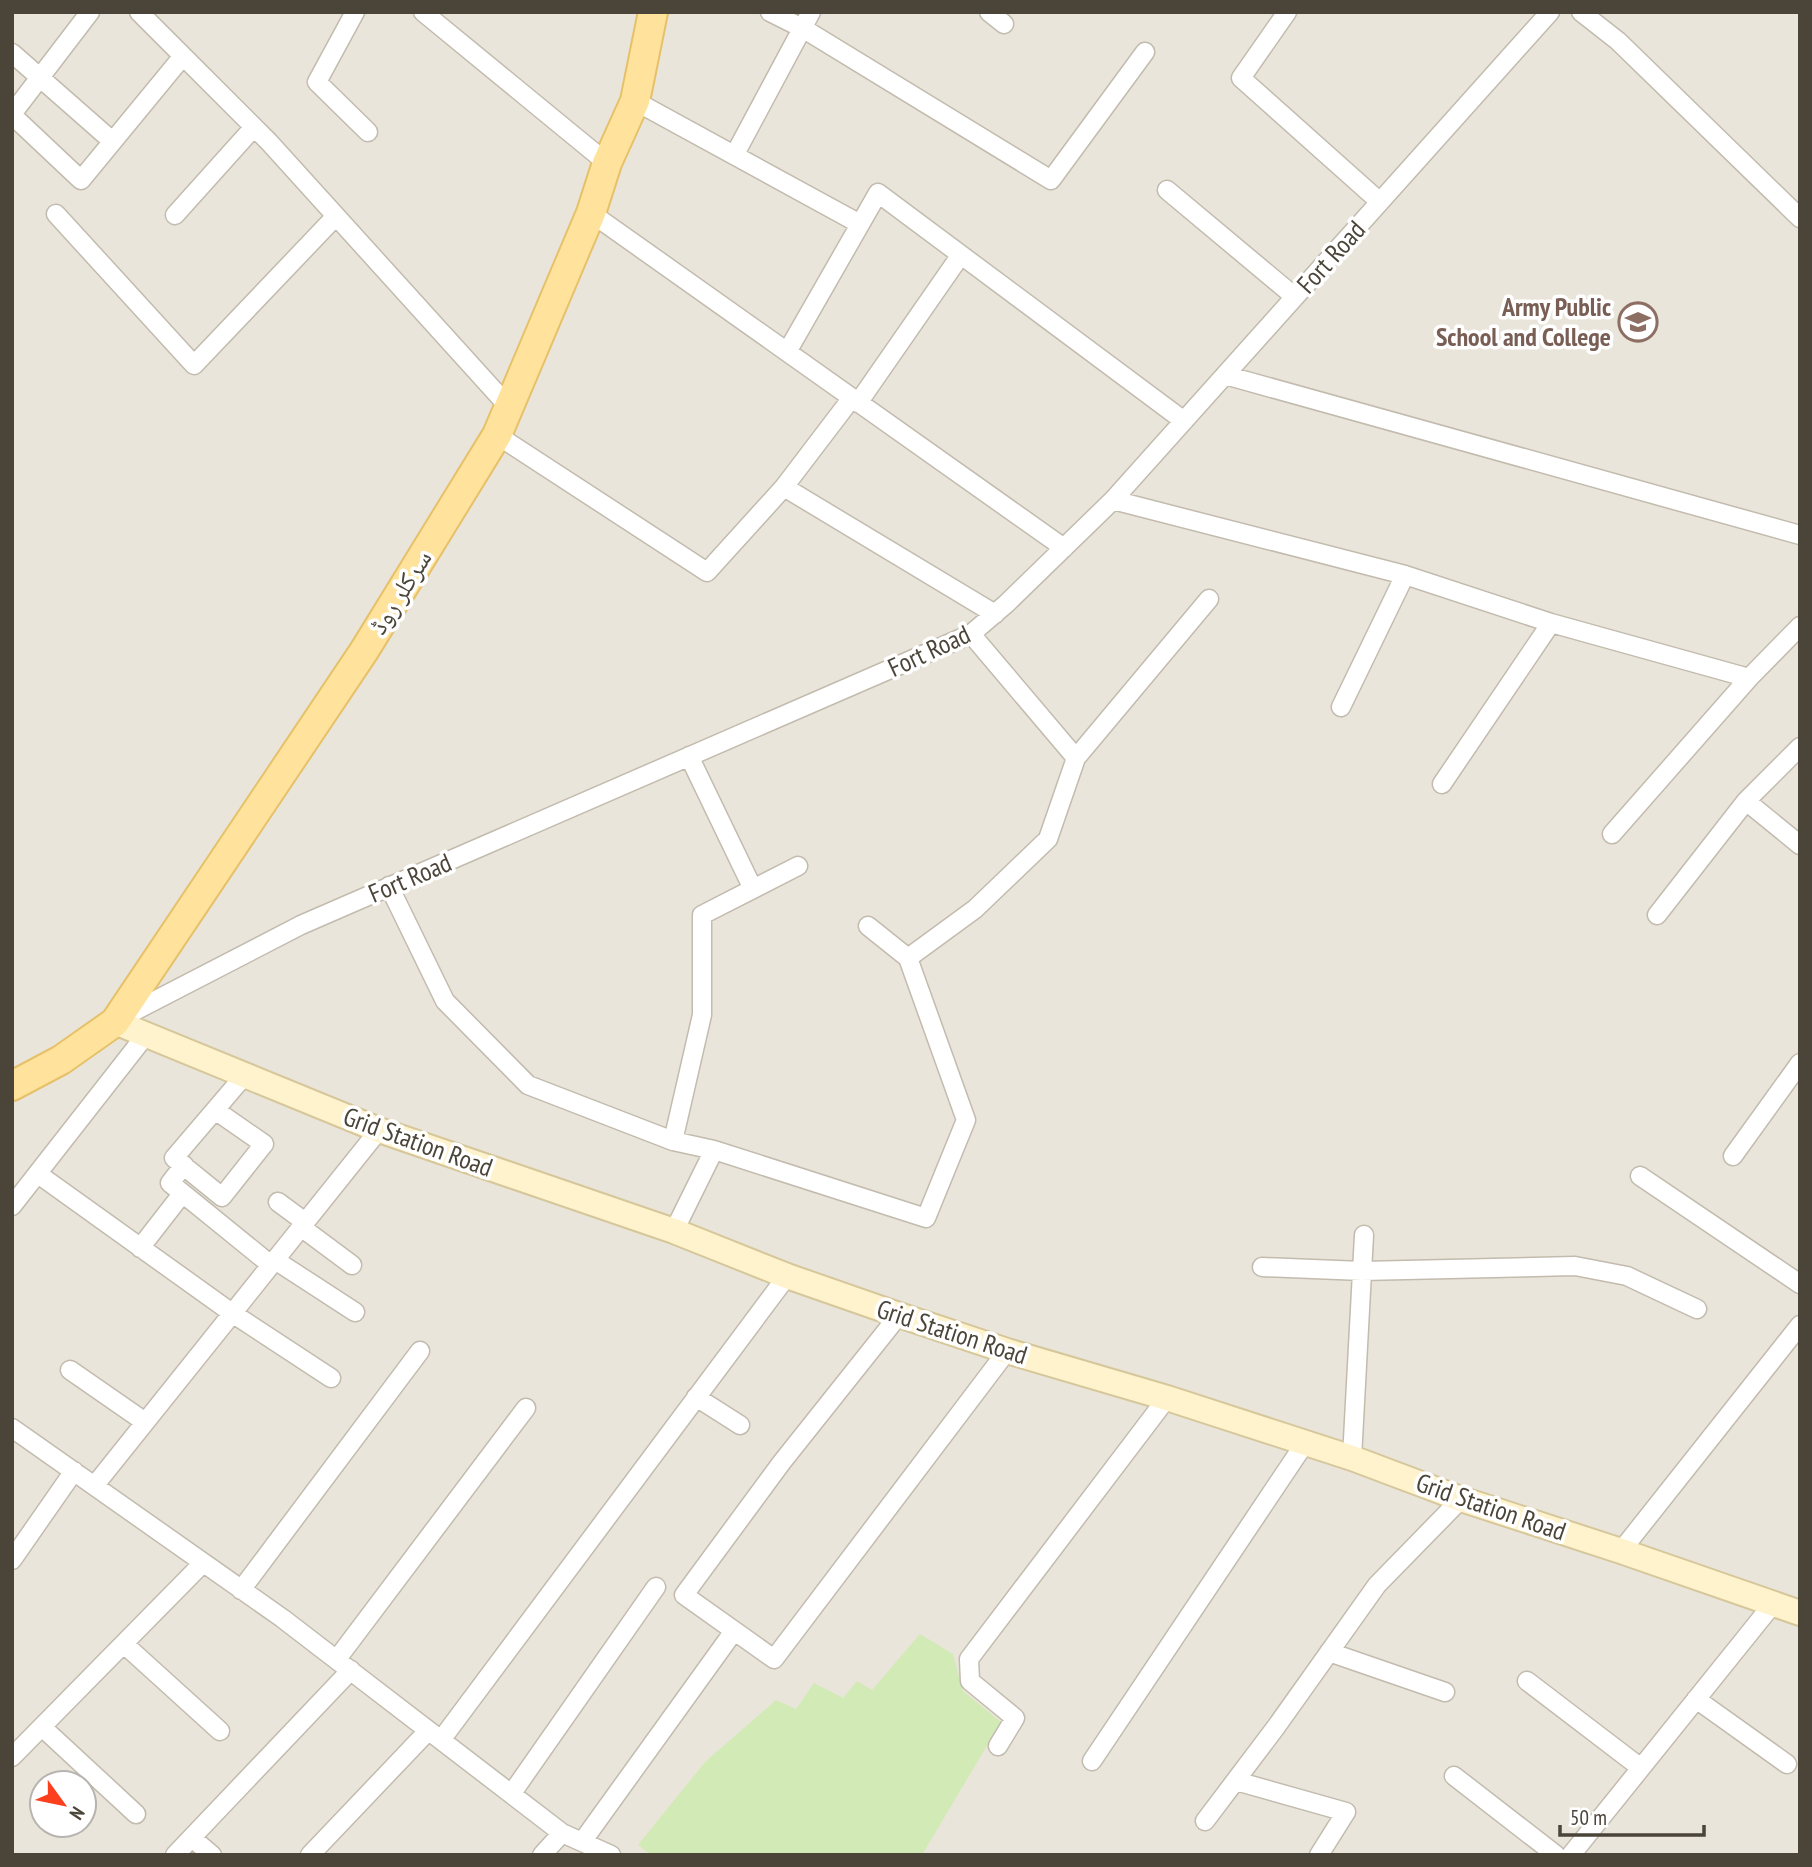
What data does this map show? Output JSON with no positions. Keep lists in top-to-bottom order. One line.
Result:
{"streets":{"main road":["سرکلر روڈ","Grid Station Road"],"street":["Fort Road"]},"crossings":[["Fort Road","سرکلر روڈ"],["Fort Road","Grid Station Road"],["سرکلر روڈ","Grid Station Road"]],"places":{"school or university":["Army Public School and College"]},"scale_bar":"50 m","north":"bottom right"}
